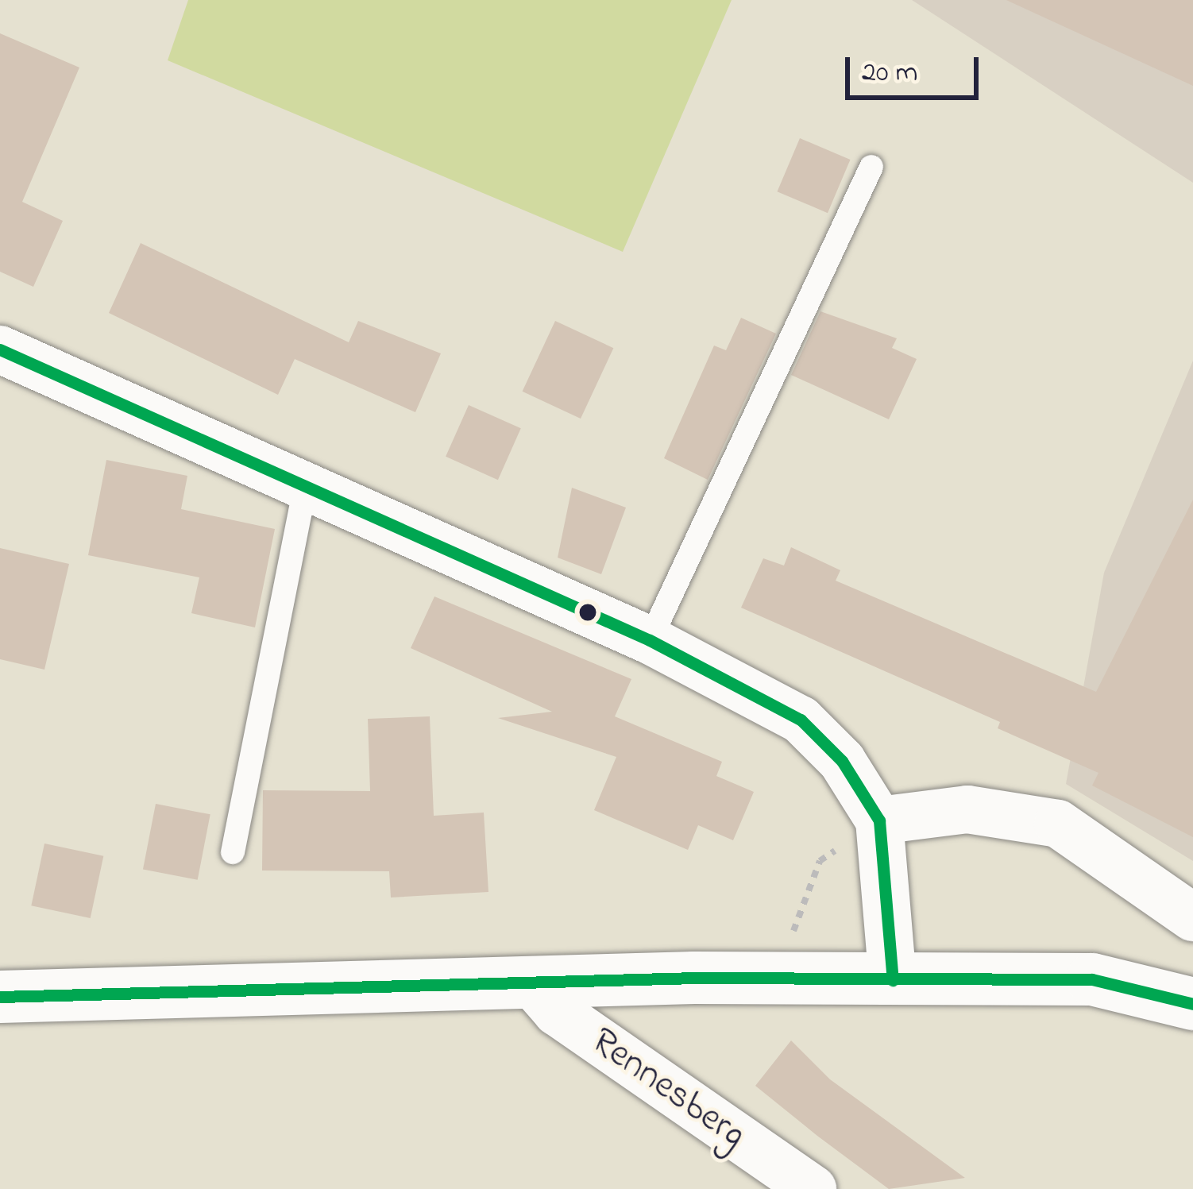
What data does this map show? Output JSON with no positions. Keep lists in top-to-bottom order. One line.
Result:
{"streets":{"street":["Rennesberg"]},"scale_bar":"20 m"}
